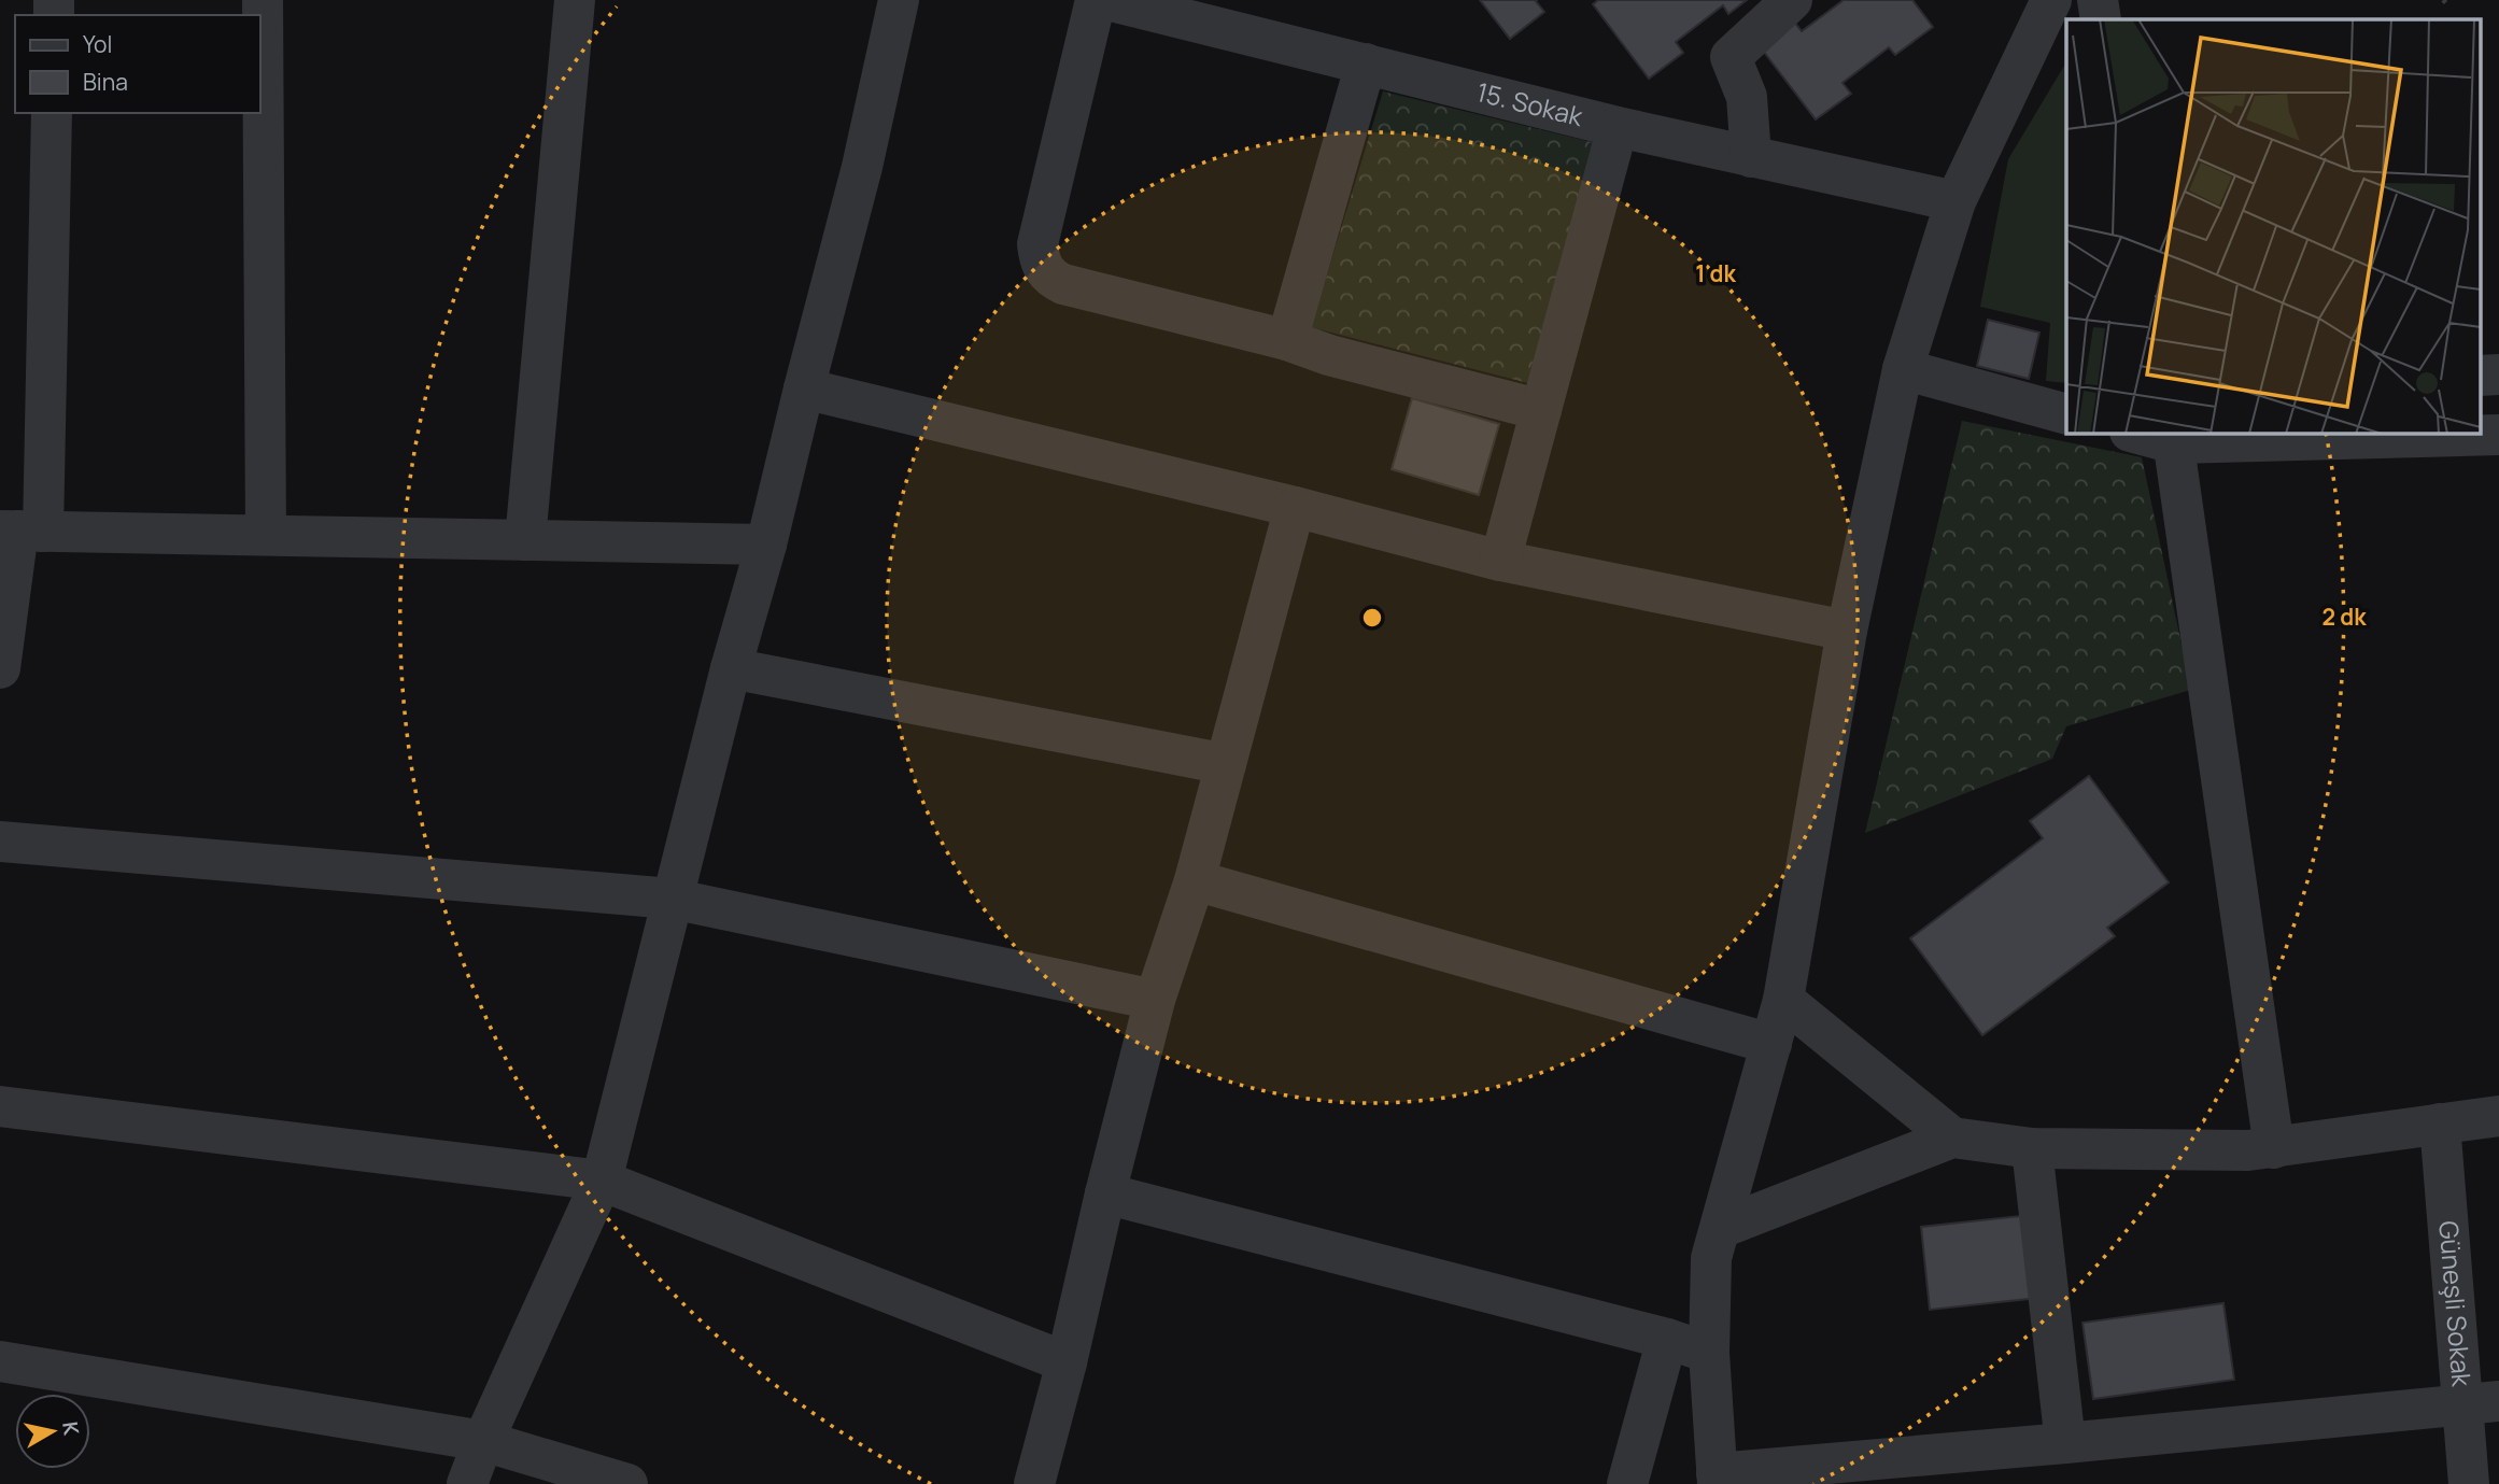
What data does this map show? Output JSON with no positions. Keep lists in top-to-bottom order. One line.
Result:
{"streets":{"street":["15. Sokak","Güneşli Sokak"]},"legend":["Yol","Bina"],"north":"right","rings":["1 dk","2 dk"]}
